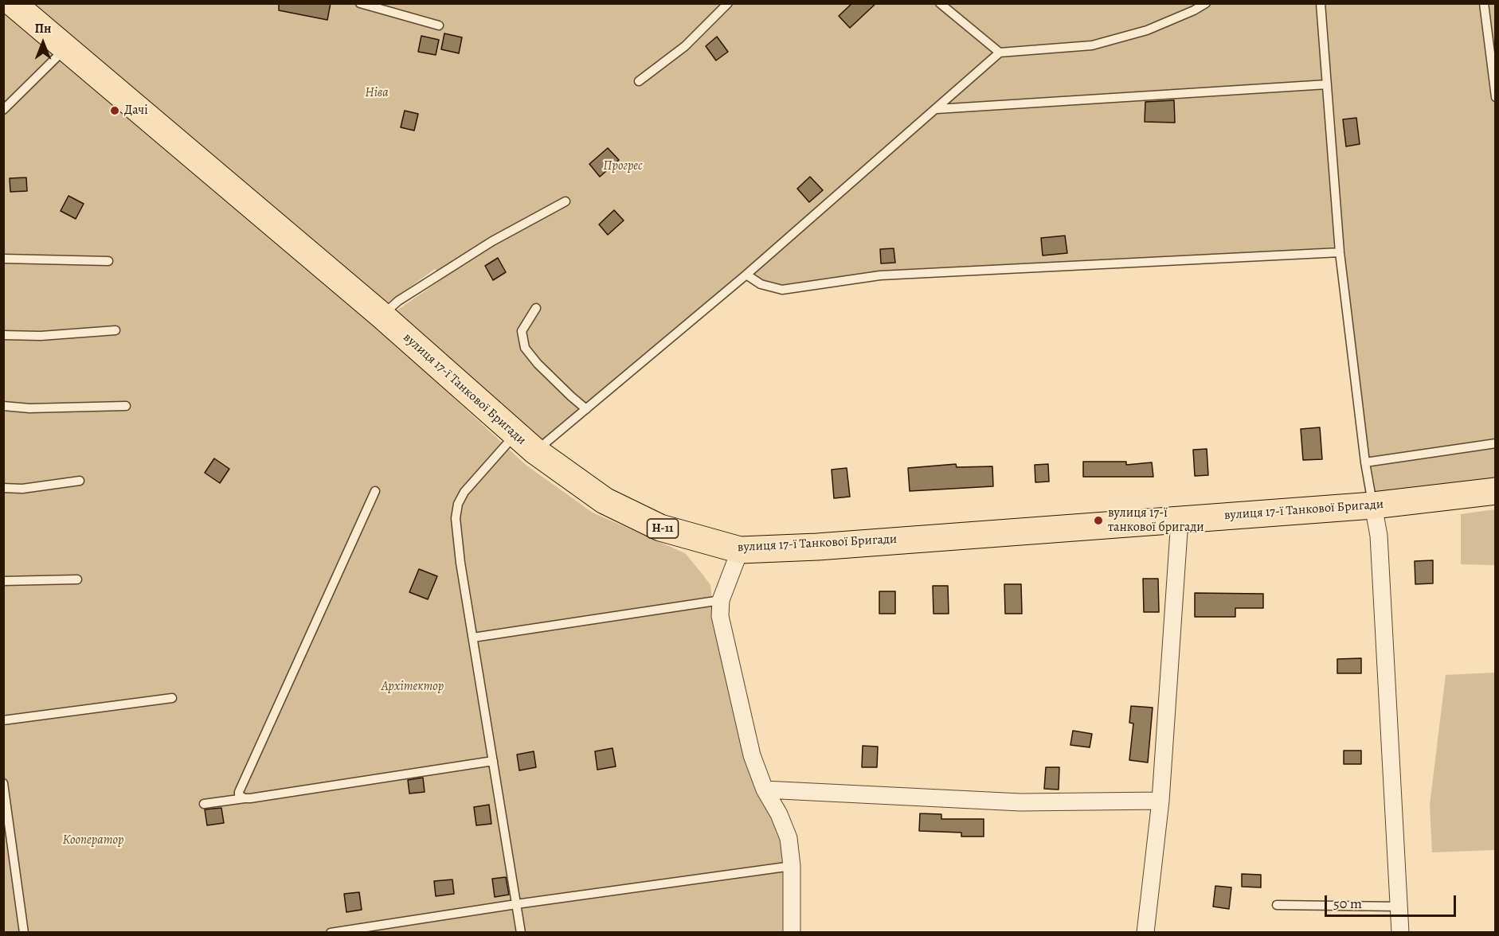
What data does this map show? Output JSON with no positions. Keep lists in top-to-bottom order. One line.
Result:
{"streets":{"main road":["вулиця 17-ї Танкової Бригади","Н-11"]},"parks":["Ніва","Прогрес","Архітектор","Кооператор"],"places":["Дачі","вулиця 17-ї танкової бригади"],"scale_bar":"50 m","north":"top"}
